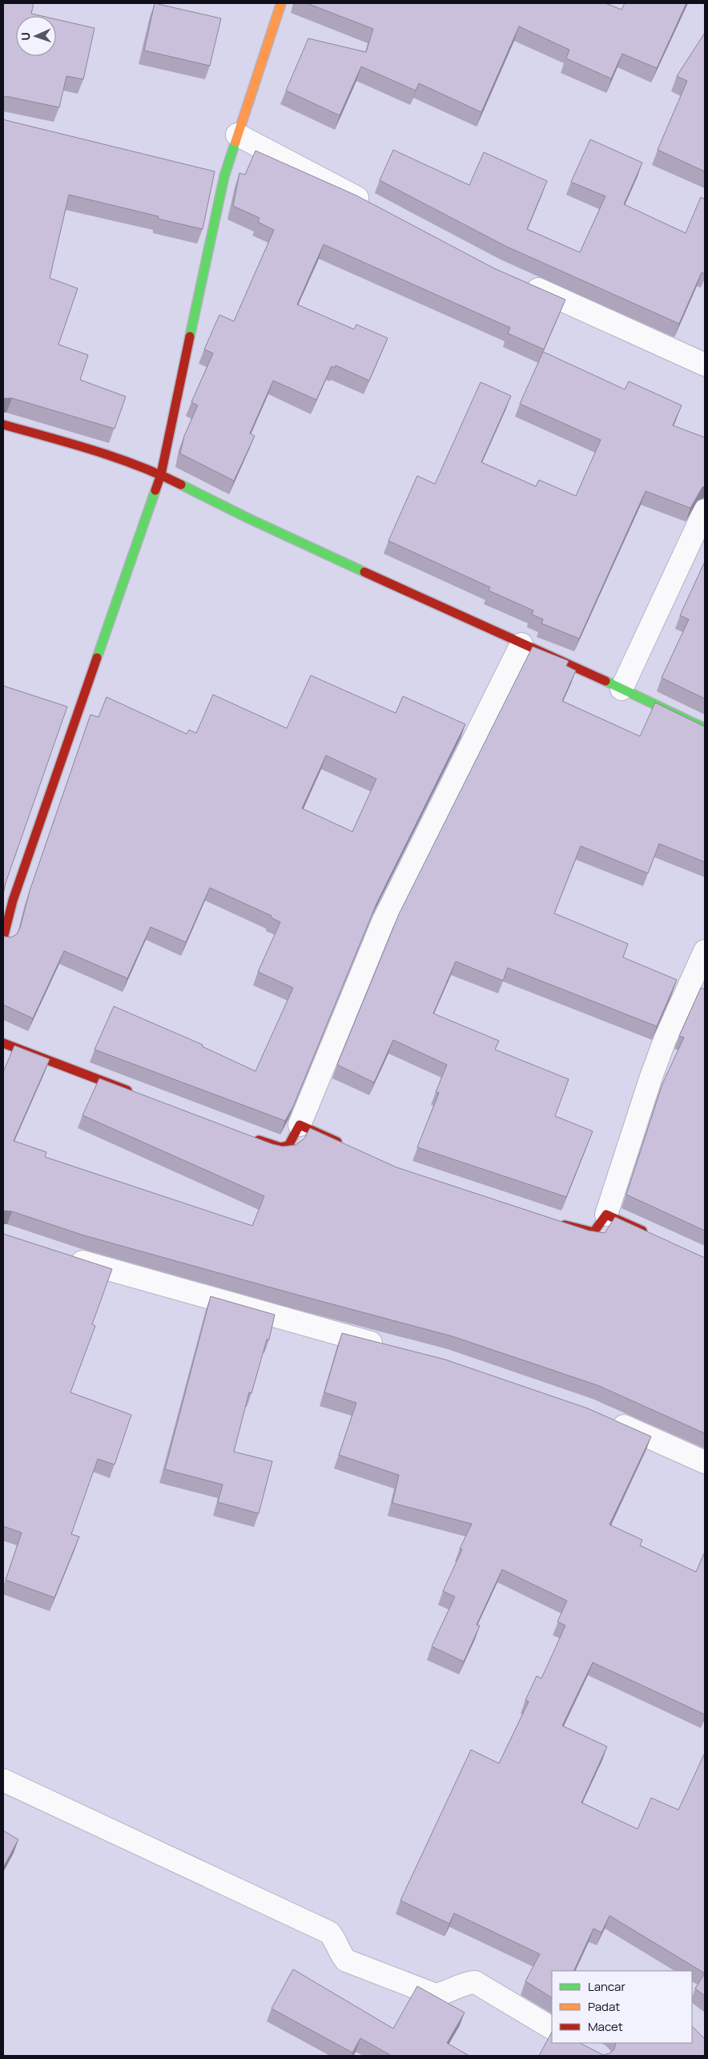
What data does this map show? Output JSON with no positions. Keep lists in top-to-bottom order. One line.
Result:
{"legend":["Lancar","Padat","Macet"],"north":"left"}
